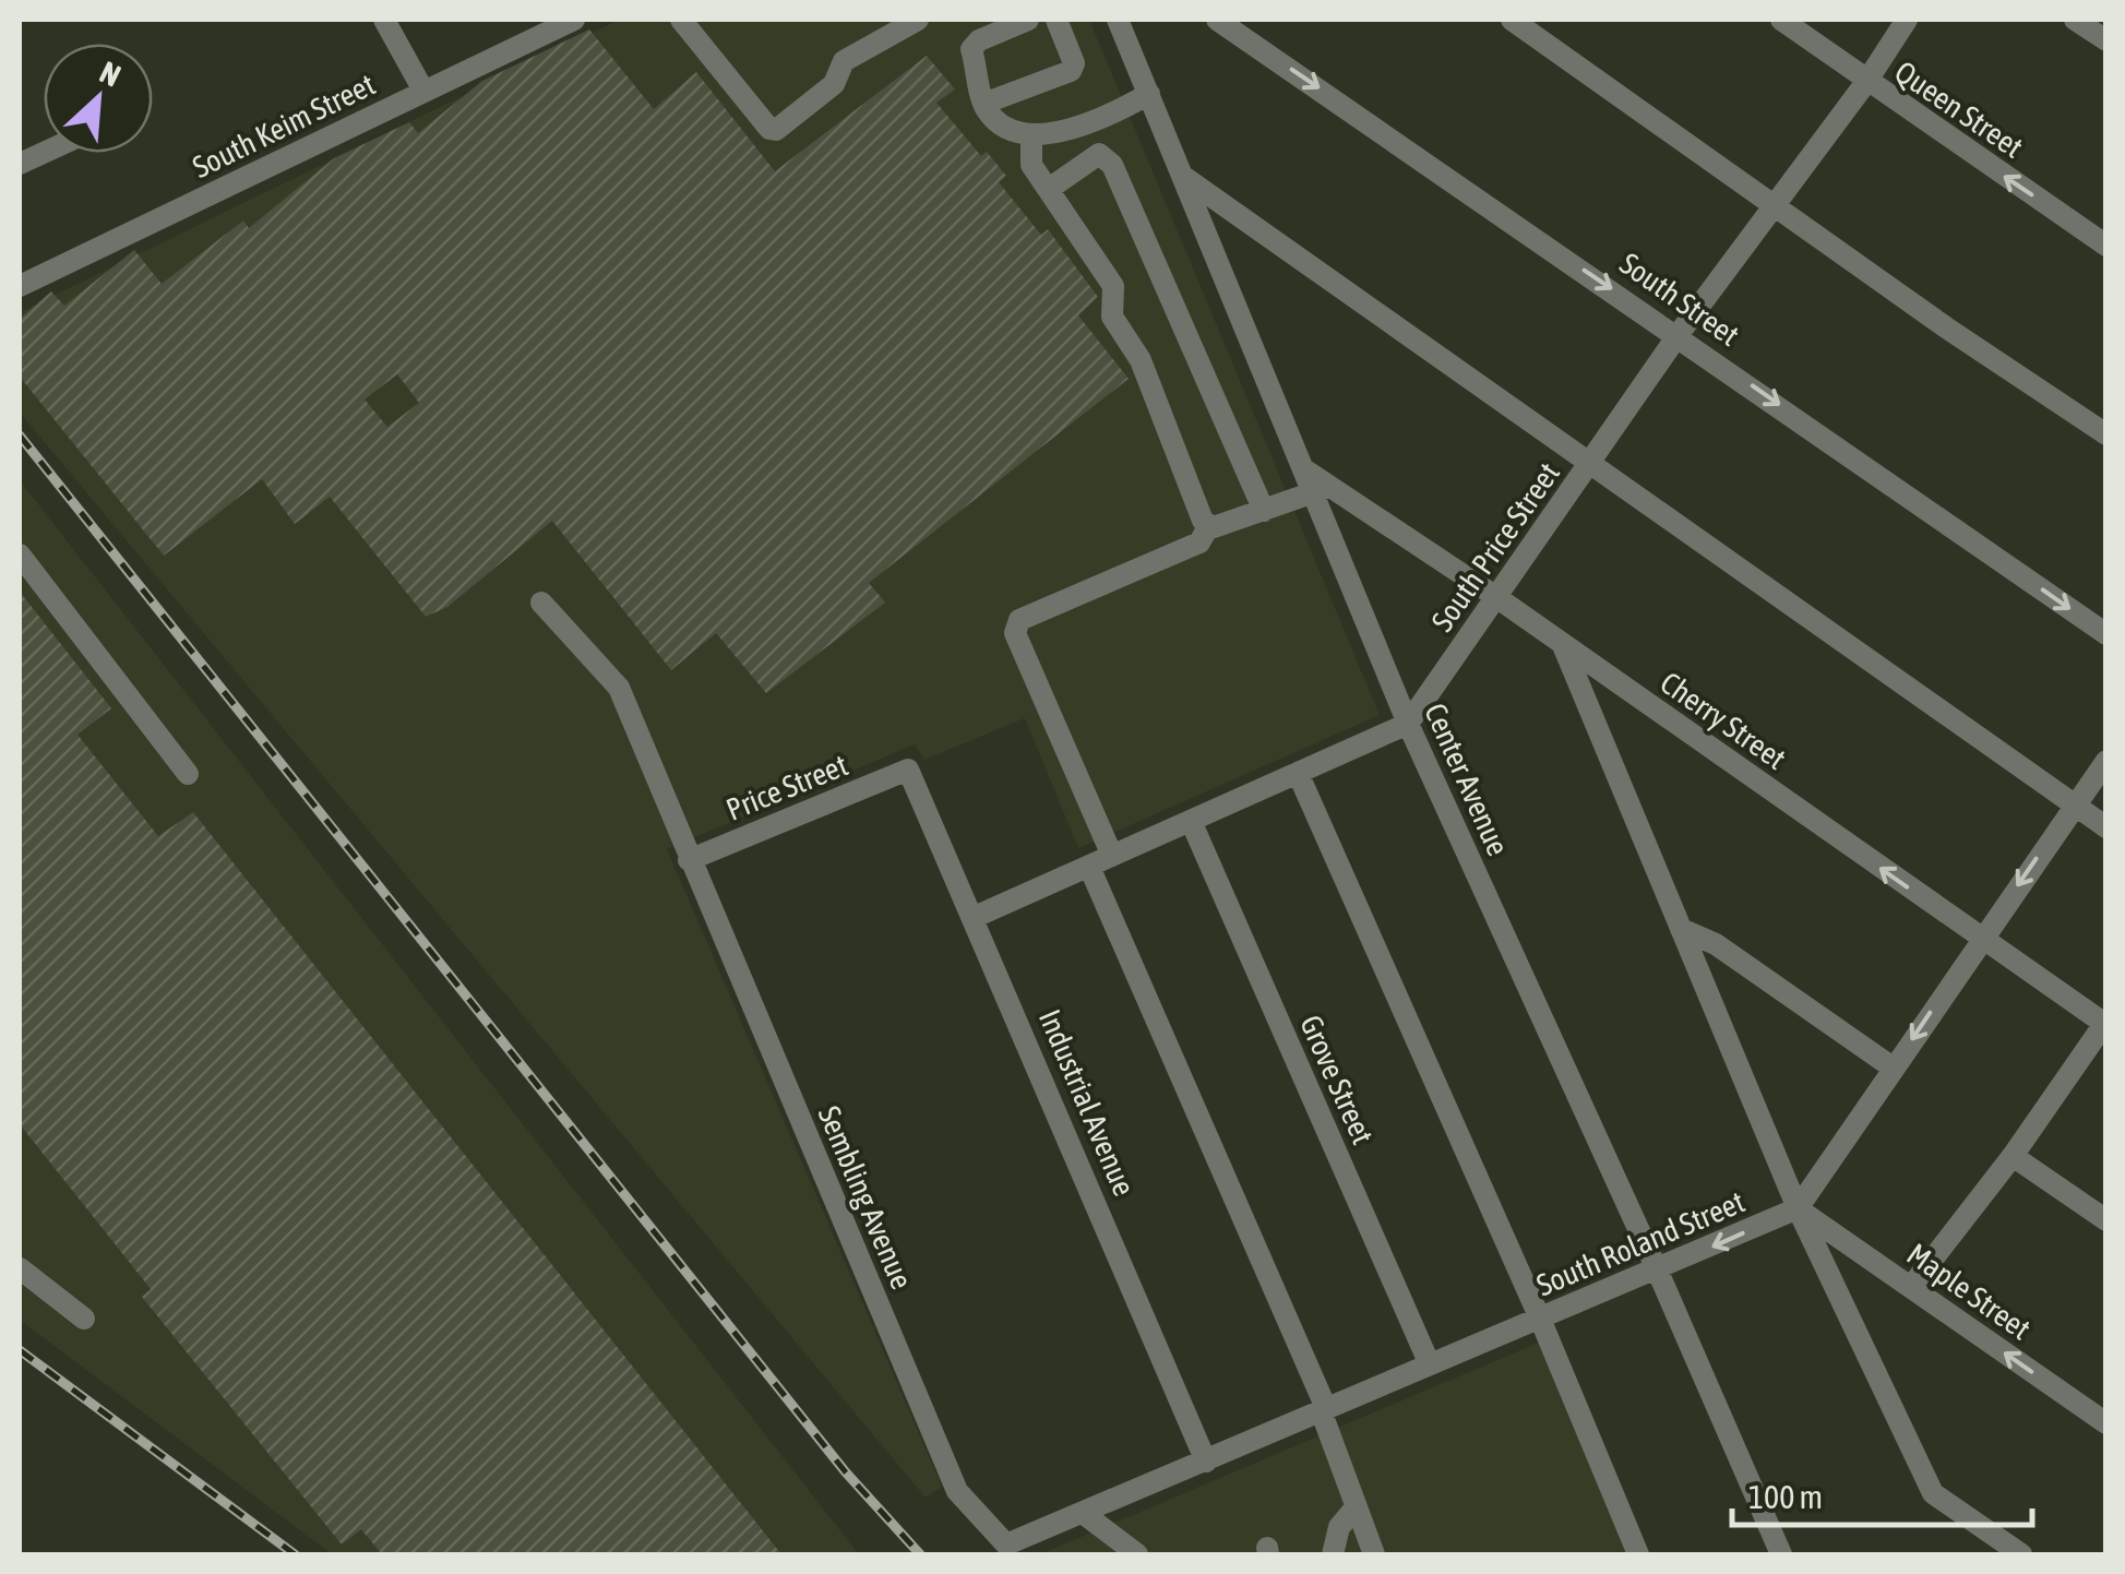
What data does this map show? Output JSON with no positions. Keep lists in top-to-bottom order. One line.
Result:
{"streets":{"street":["Queen Street","South Keim Street","South Street","South Price Street","Cherry Street","Center Avenue","Price Street","Grove Street","Industrial Avenue","Sembling Avenue","South Roland Street","Maple Street"]},"crossings":[["Queen Street","South Price Street"],["South Street","South Price Street"],["South Price Street","Cherry Street"],["South Price Street","Center Avenue"],["Cherry Street","Center Avenue"],["Center Avenue","South Roland Street"],["Price Street","Industrial Avenue"],["Price Street","Sembling Avenue"],["Grove Street","South Roland Street"],["Industrial Avenue","South Roland Street"],["Sembling Avenue","South Roland Street"],["South Roland Street","Maple Street"]],"scale_bar":"100 m","north":"top right"}
